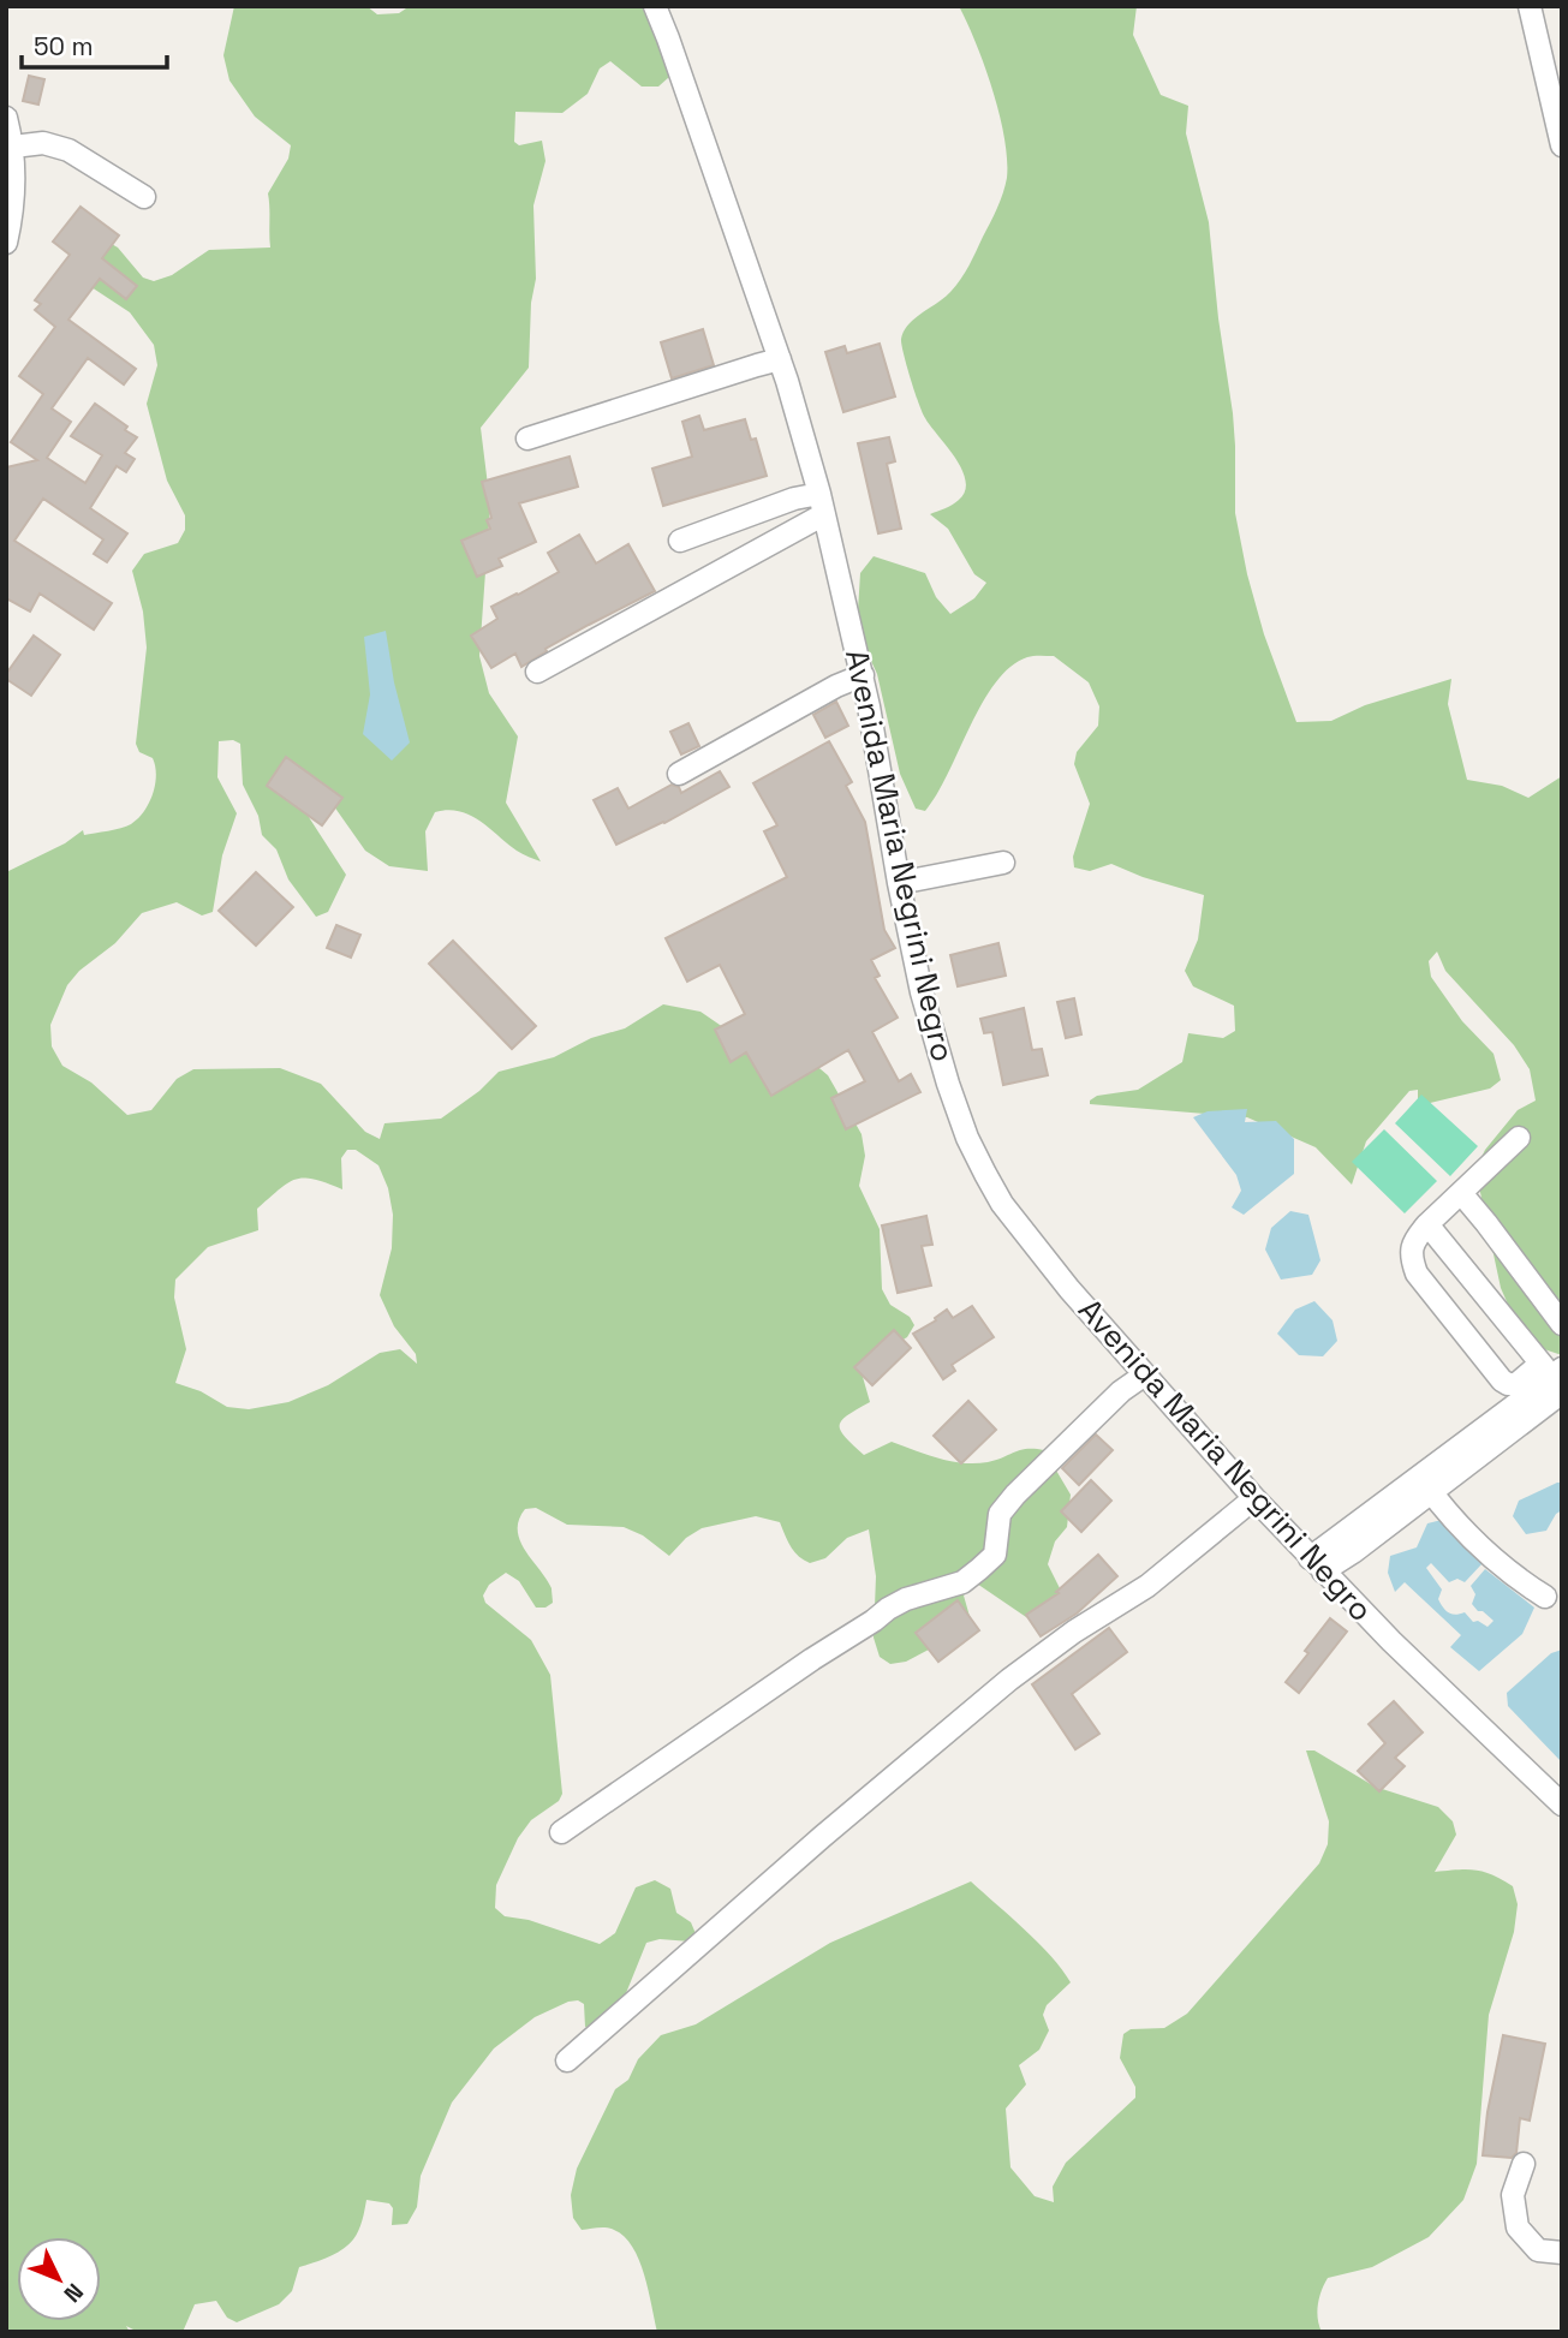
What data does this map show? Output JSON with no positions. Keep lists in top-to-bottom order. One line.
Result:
{"streets":{"street":["Avenida Maria Negrini Negro"]},"scale_bar":"50 m","north":"bottom right"}
